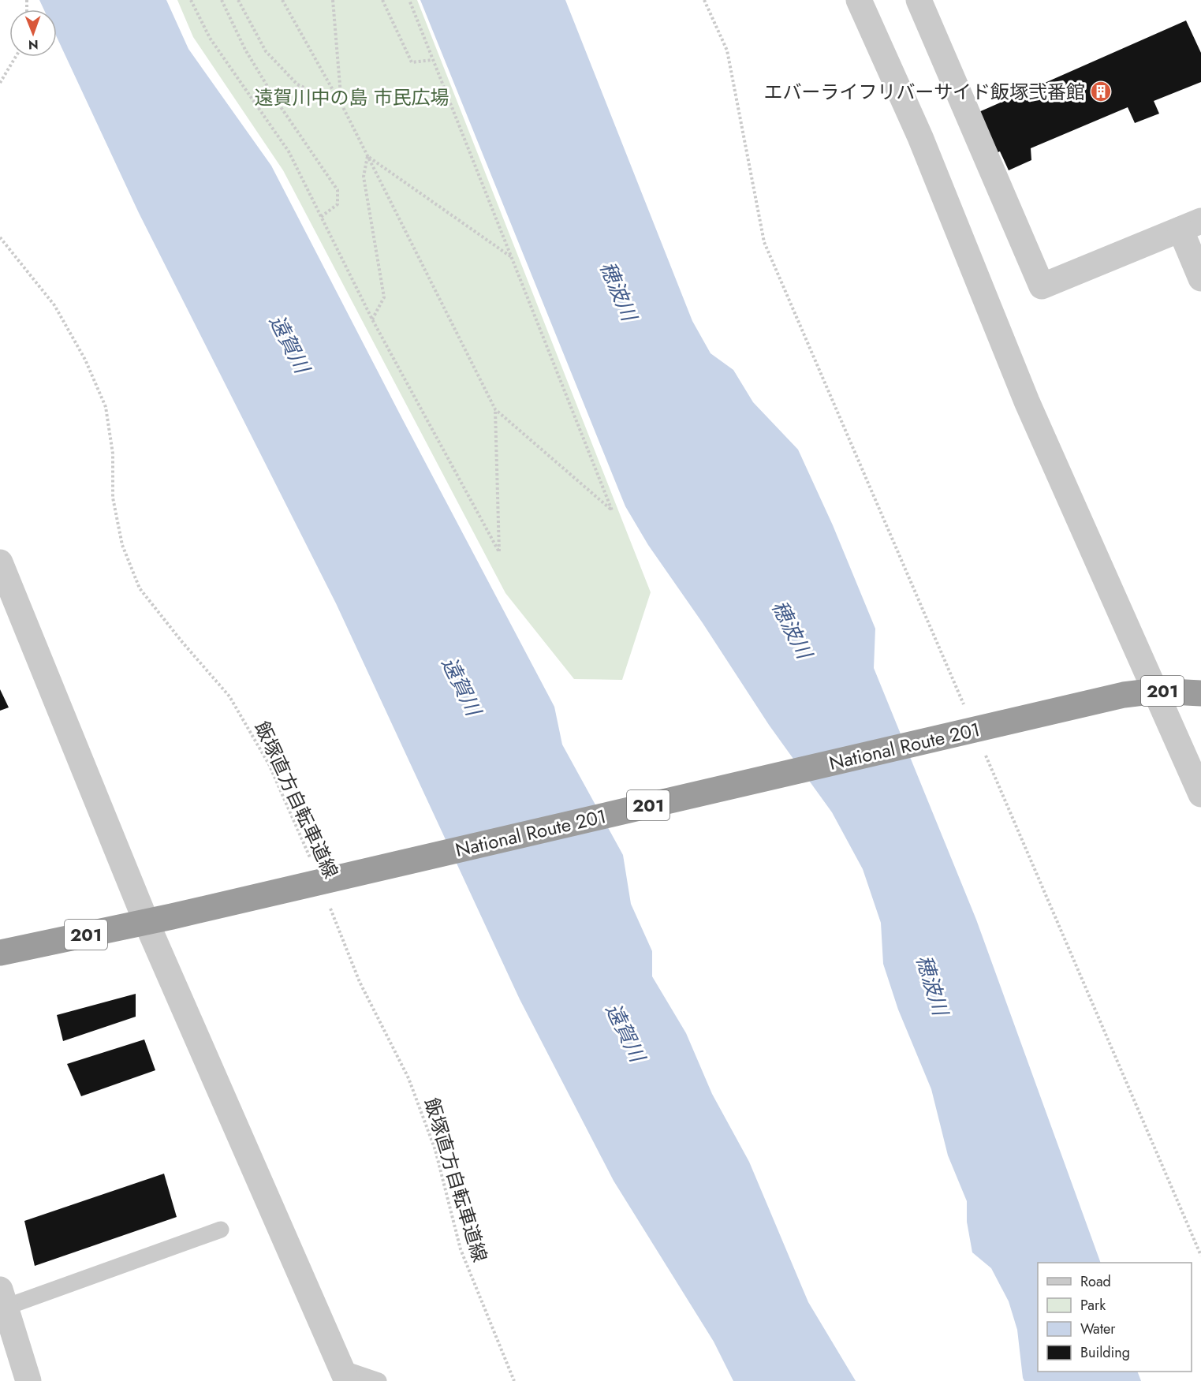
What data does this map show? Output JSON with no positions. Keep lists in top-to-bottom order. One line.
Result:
{"streets":{"highway":["201","National Route 201"],"path":["飯塚直方自転車道線"]},"water":["穂波川","遠賀川"],"parks":["遠賀川中の島 市民広場"],"places":{"building":["エバーライフリバーサイド飯塚弐番館"]},"legend":["Road","Park","Water","Building"],"north":"bottom"}
